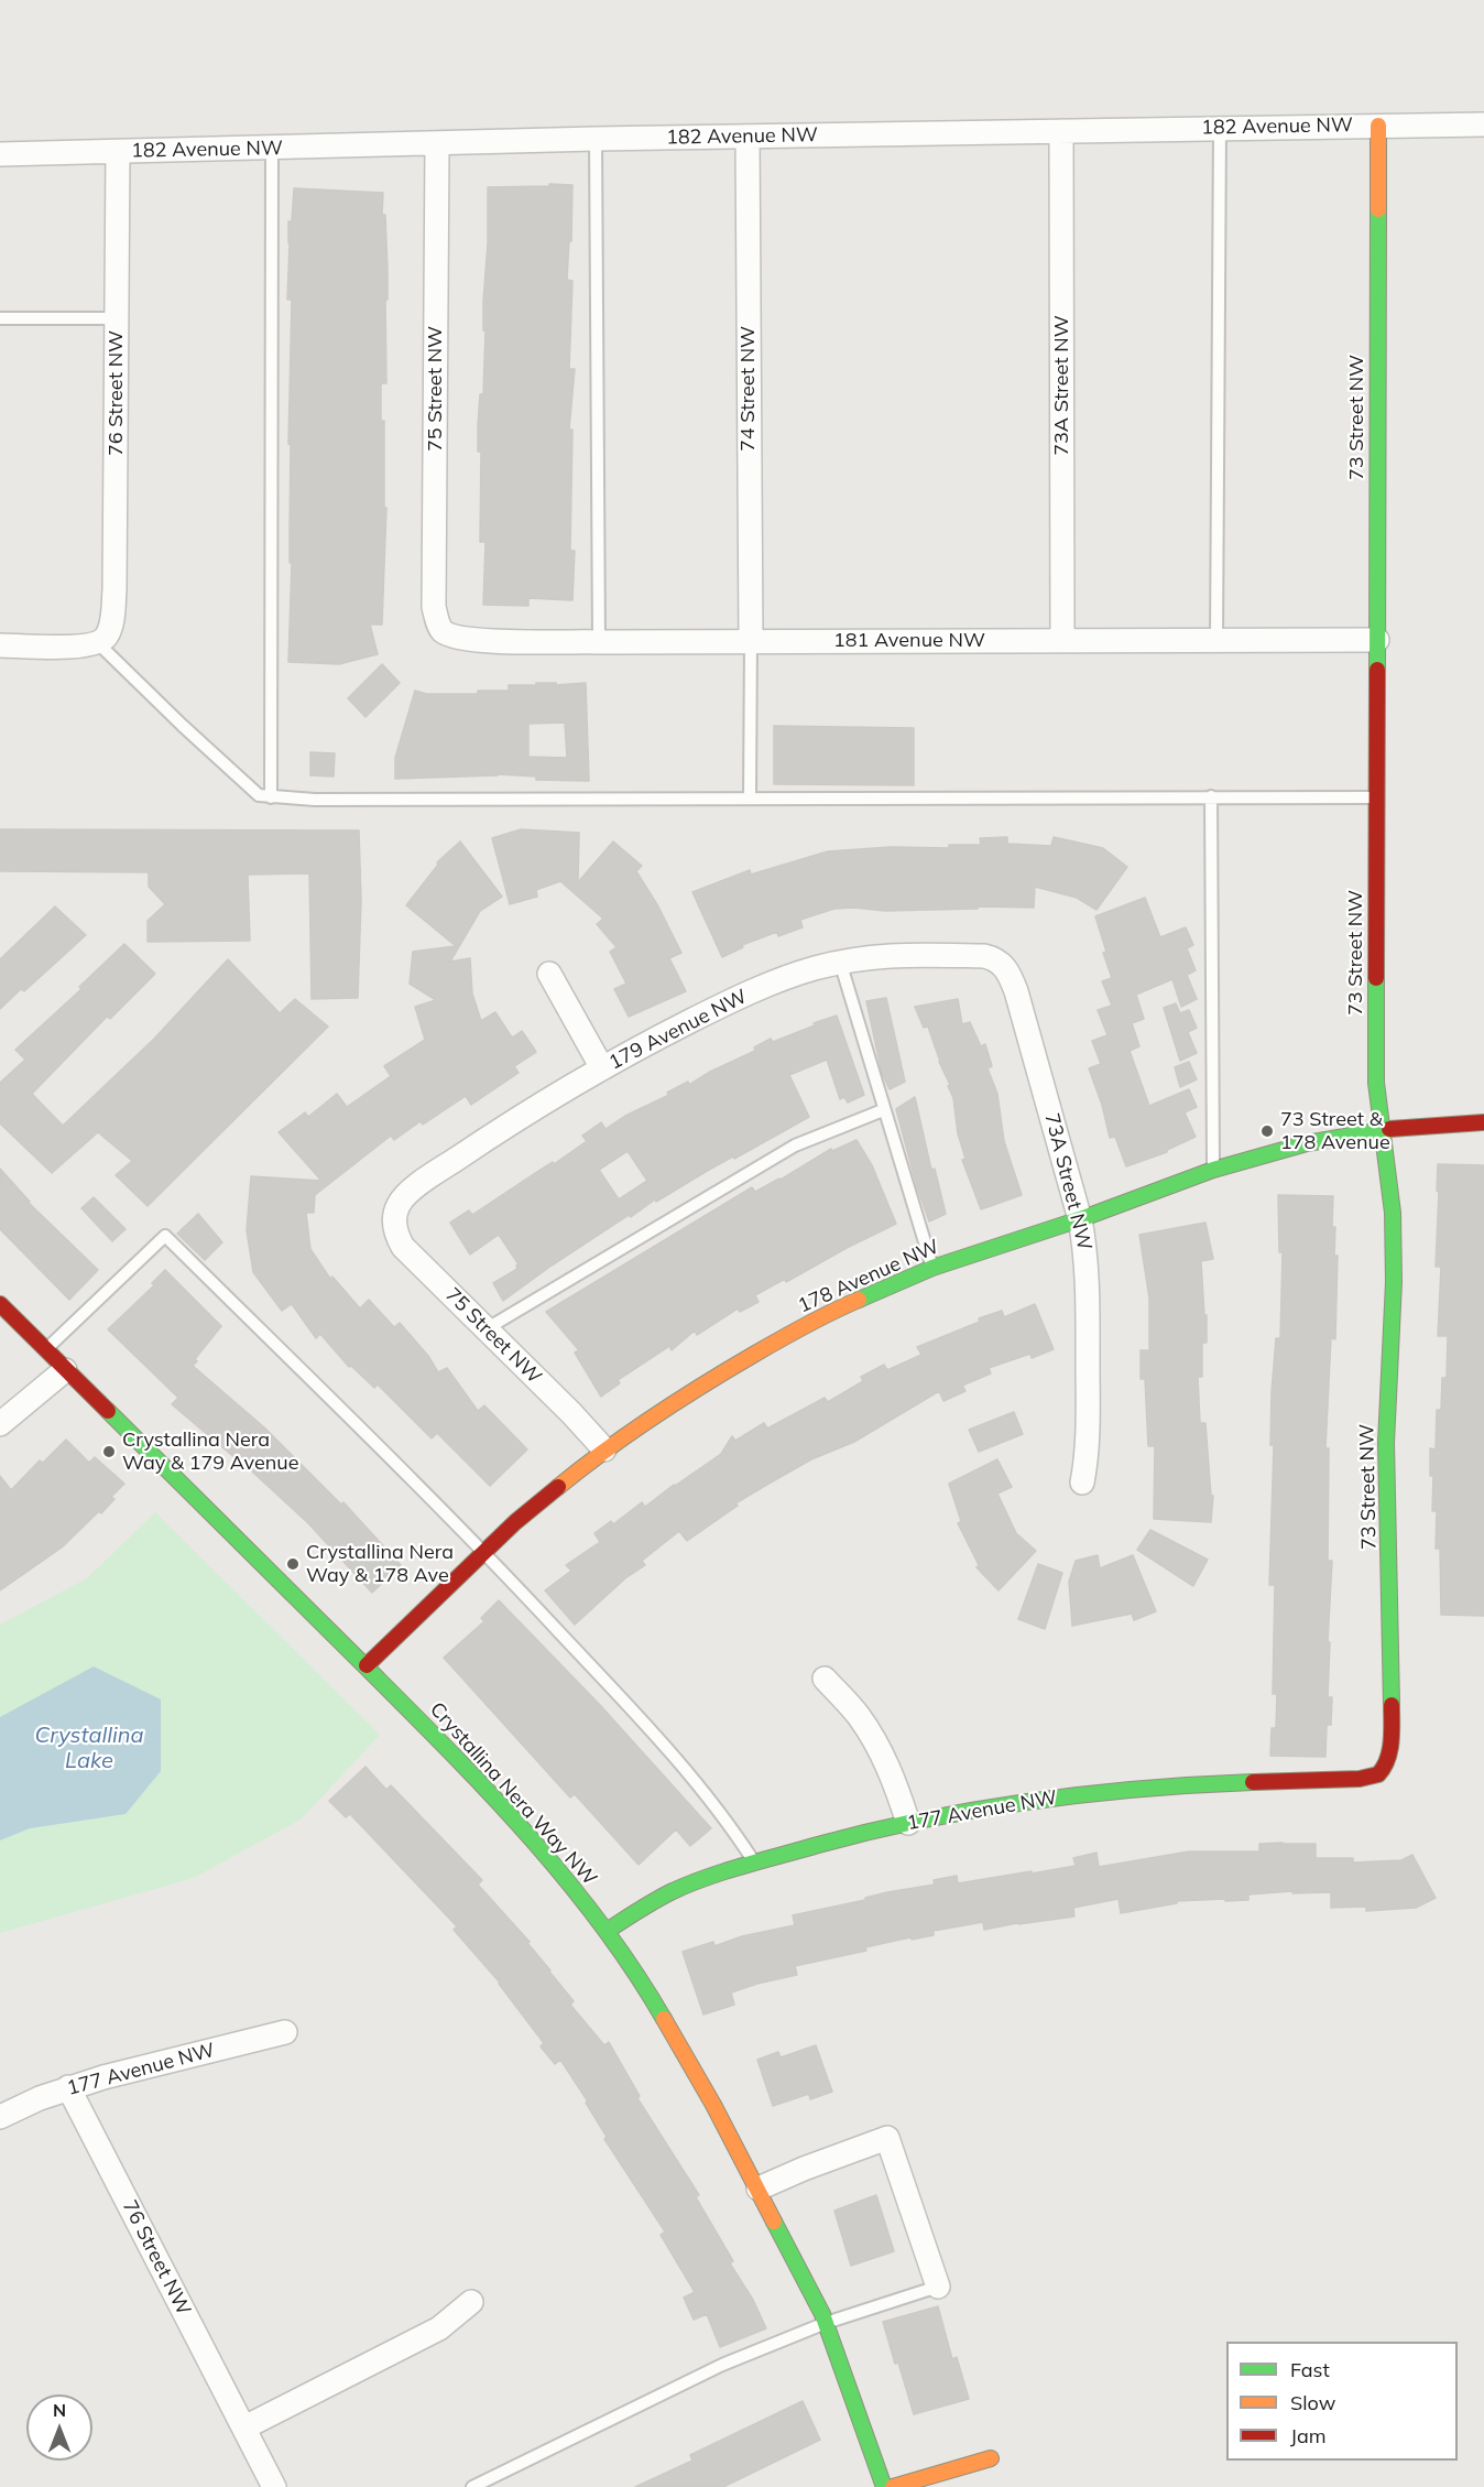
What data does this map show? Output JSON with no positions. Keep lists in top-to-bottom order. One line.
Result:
{"streets":{"street":["182 Avenue NW","73A Street NW","75 Street NW","74 Street NW","76 Street NW","73 Street NW","181 Avenue NW","179 Avenue NW","178 Avenue NW","Crystallina Nera Way NW","177 Avenue NW"]},"crossings":[["182 Avenue NW","73A Street NW"],["182 Avenue NW","75 Street NW"],["182 Avenue NW","74 Street NW"],["182 Avenue NW","76 Street NW"],["182 Avenue NW","73 Street NW"],["73A Street NW","181 Avenue NW"],["73A Street NW","179 Avenue NW"],["73A Street NW","178 Avenue NW"],["75 Street NW","181 Avenue NW"],["75 Street NW","179 Avenue NW"],["75 Street NW","178 Avenue NW"],["74 Street NW","181 Avenue NW"],["76 Street NW","177 Avenue NW"],["73 Street NW","181 Avenue NW"],["73 Street NW","178 Avenue NW"],["73 Street NW","177 Avenue NW"],["178 Avenue NW","Crystallina Nera Way NW"],["Crystallina Nera Way NW","177 Avenue NW"]],"water":["Crystallina Lake"],"places":["73 Street & 178 Avenue","Crystallina Nera Way & 179 Avenue","Crystallina Nera Way & 178 Ave"],"legend":["Fast","Slow","Jam"],"north":"top"}
